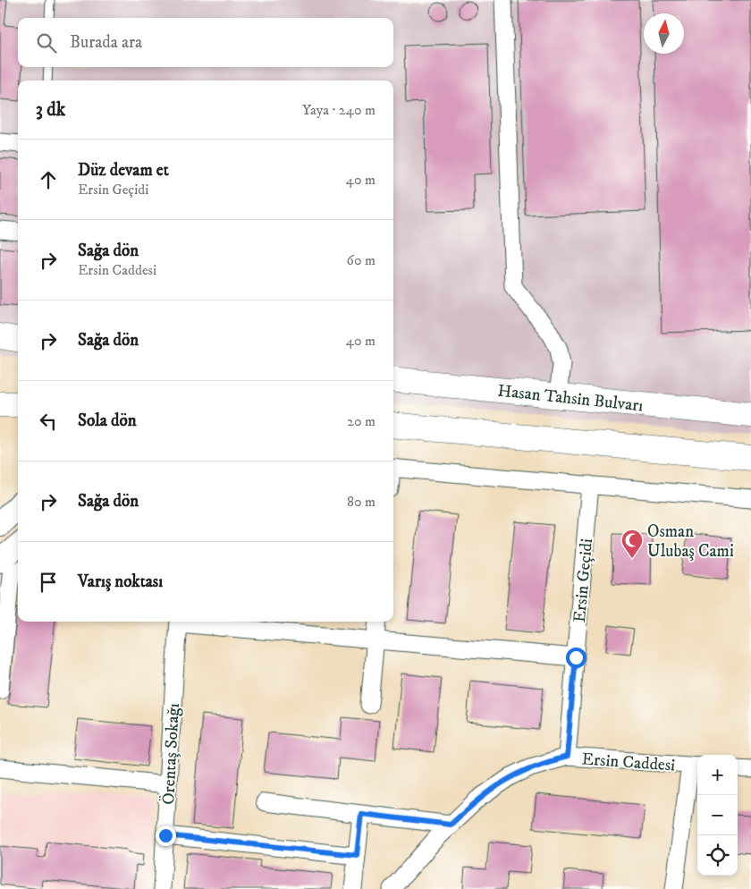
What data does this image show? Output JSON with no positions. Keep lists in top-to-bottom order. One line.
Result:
{"streets":{"main road":["Hasan Tahsin Bulvarı"],"street":["Ersin Geçidi","Örentaş Sokağı","Ersin Caddesi"]},"crossings":[["Ersin Geçidi","Ersin Caddesi"]],"places":{"mosque":["Osman Ulubaş Cami"]},"north":"top","page":{"search":"Burada ara","heading":["3 dk","Yaya · 240 m"],"list":[["Düz devam et","Ersin Geçidi","40 m"],["Sağa dön","Ersin Caddesi","60 m"],["Sağa dön","40 m"],["Sola dön","20 m"],["Sağa dön","80 m"],"Varış noktası"],"map_buttons":["+","−"]}}
